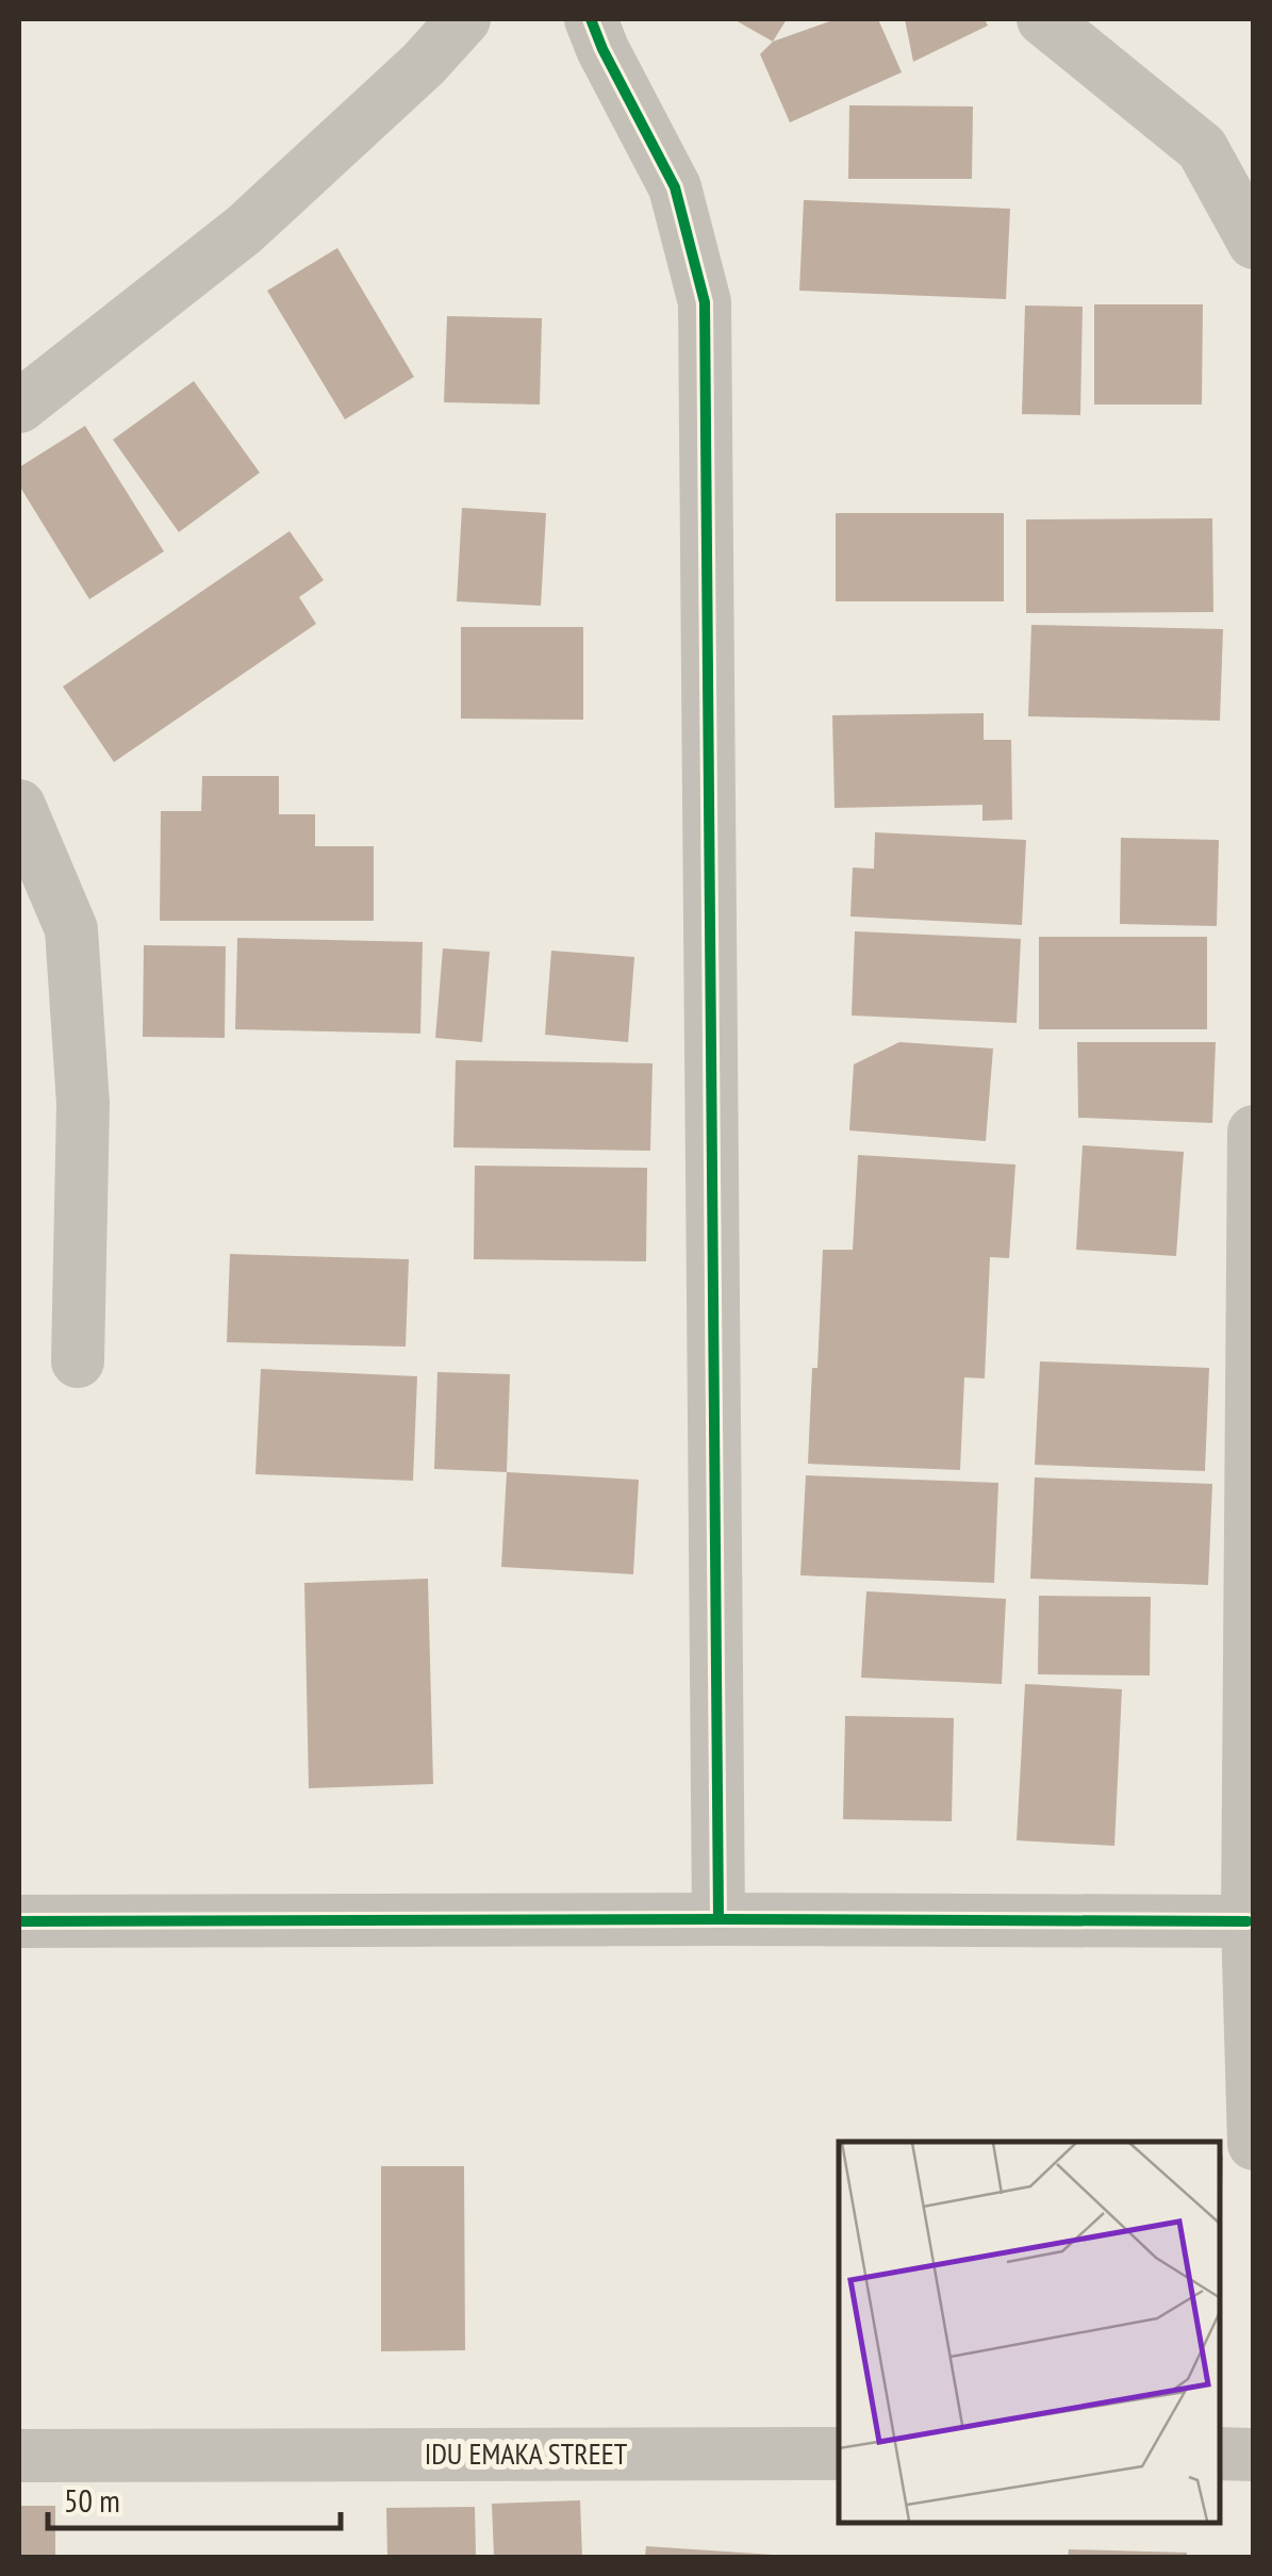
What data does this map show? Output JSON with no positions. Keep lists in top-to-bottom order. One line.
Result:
{"streets":{"street":["IDU EMAKA STREET"]},"scale_bar":"50 m"}
